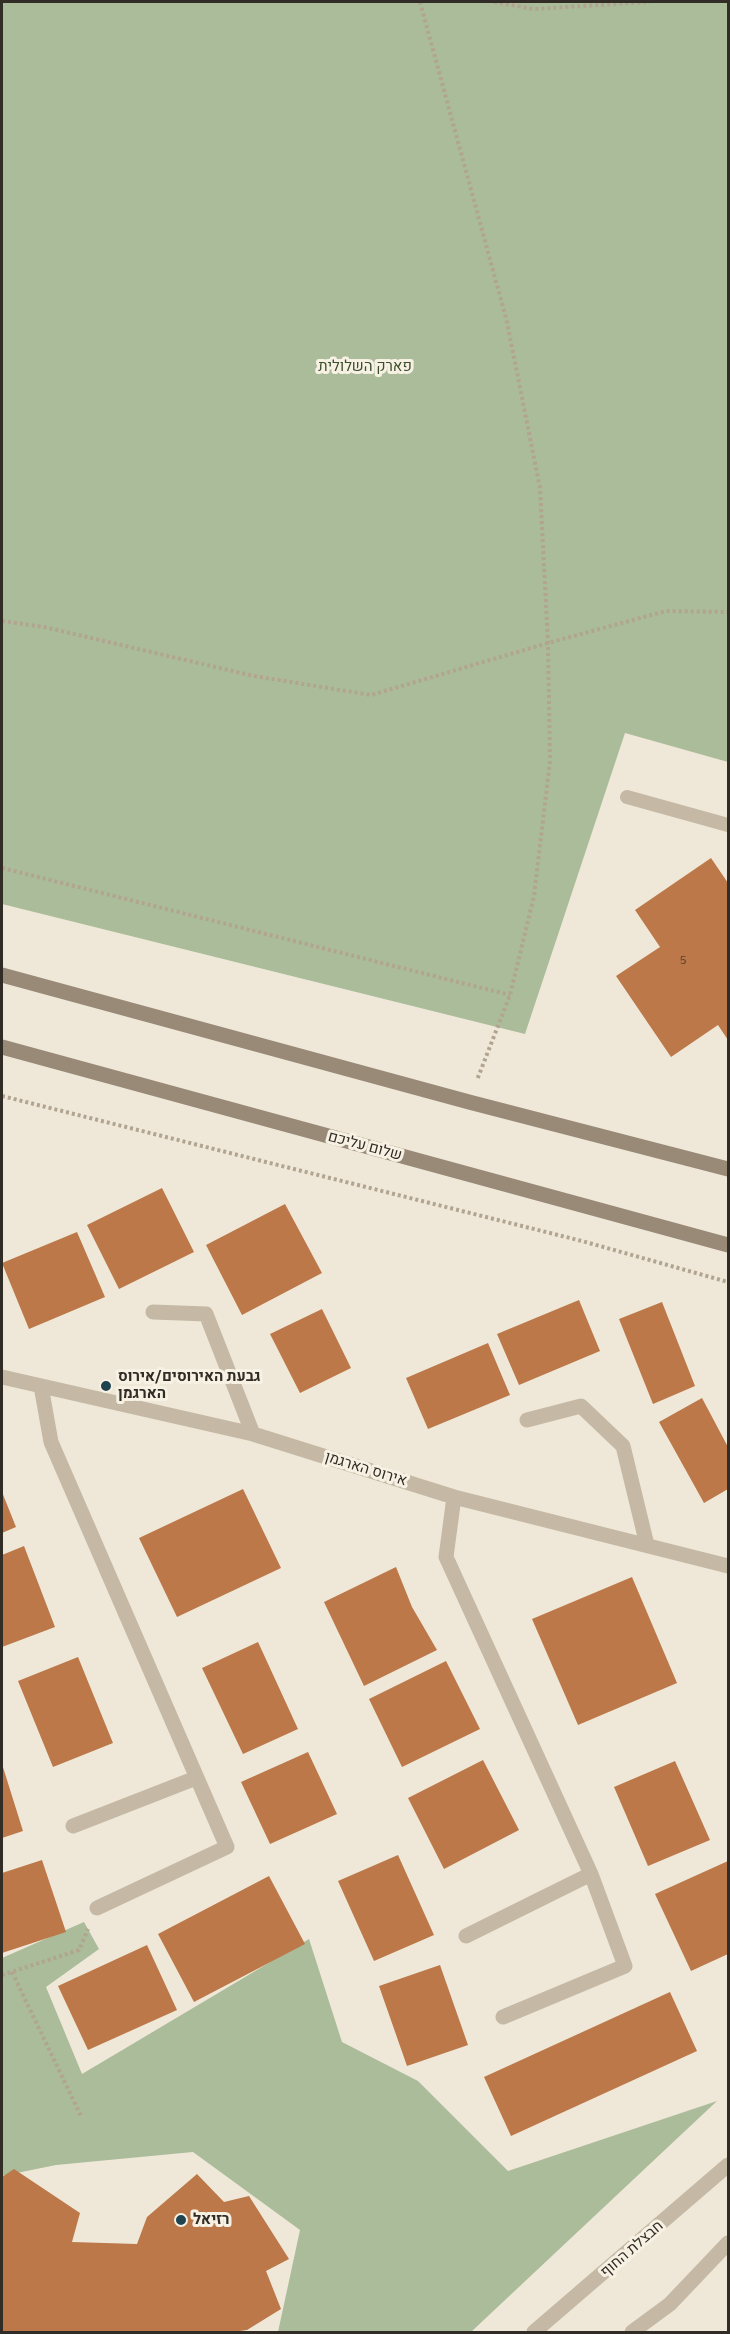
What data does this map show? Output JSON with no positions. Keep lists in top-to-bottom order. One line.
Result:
{"streets":{"main road":["שלום עליכם"],"street":["אירוס הארגמן","חבצלת החוף"]},"parks":["פארק השלולית"],"places":["גבעת האירוסים/אירוס הארגמן","רזיאל"],"house_numbers":["5"]}
